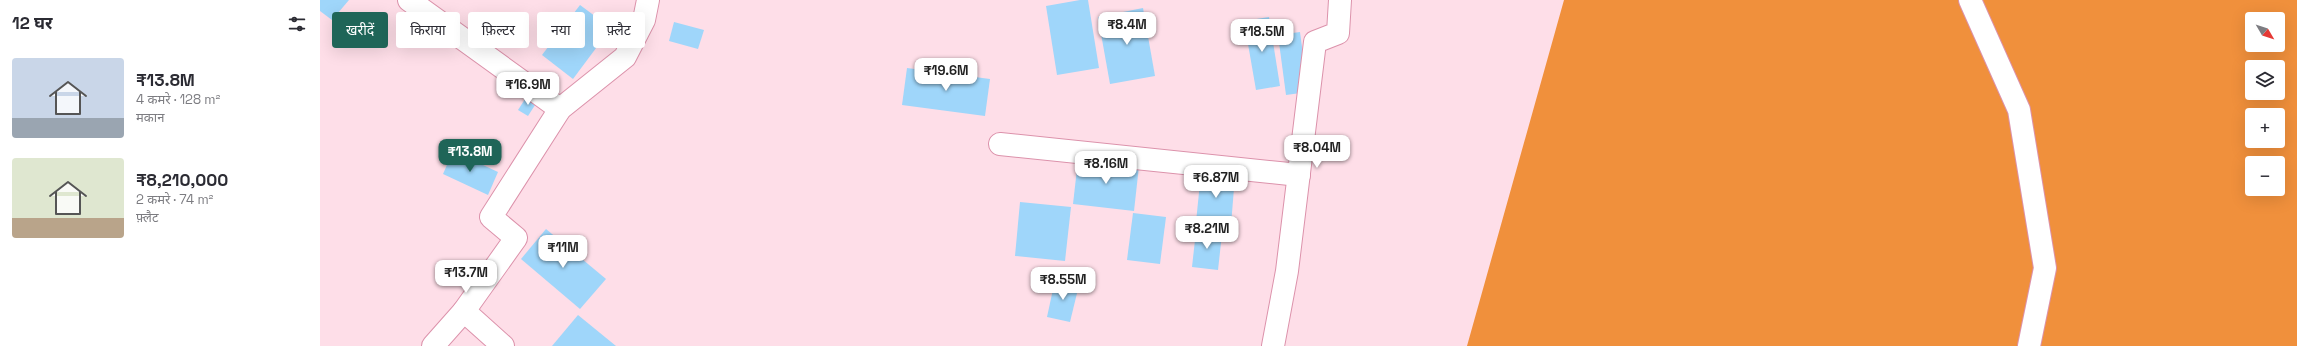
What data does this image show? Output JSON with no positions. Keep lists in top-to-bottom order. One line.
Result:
{"north":"bottom right","page":{"heading":"12 घर","map_buttons":["+","−"],"price":["₹8.4M","₹18.5M","₹19.6M","₹16.9M","₹8.04M","₹13.8M","₹8.16M","₹6.87M","₹8.21M","₹11M","₹13.7M","₹8.55M"],"chip":["खरीदें","किराया","फ़िल्टर","नया","फ़्लैट"],"list":[{"name":"₹13.8M","note":"4 कमरे · 128 m² · मकान"},{"name":"₹8,210,000","note":"2 कमरे · 74 m² · फ़्लैट"}]}}
